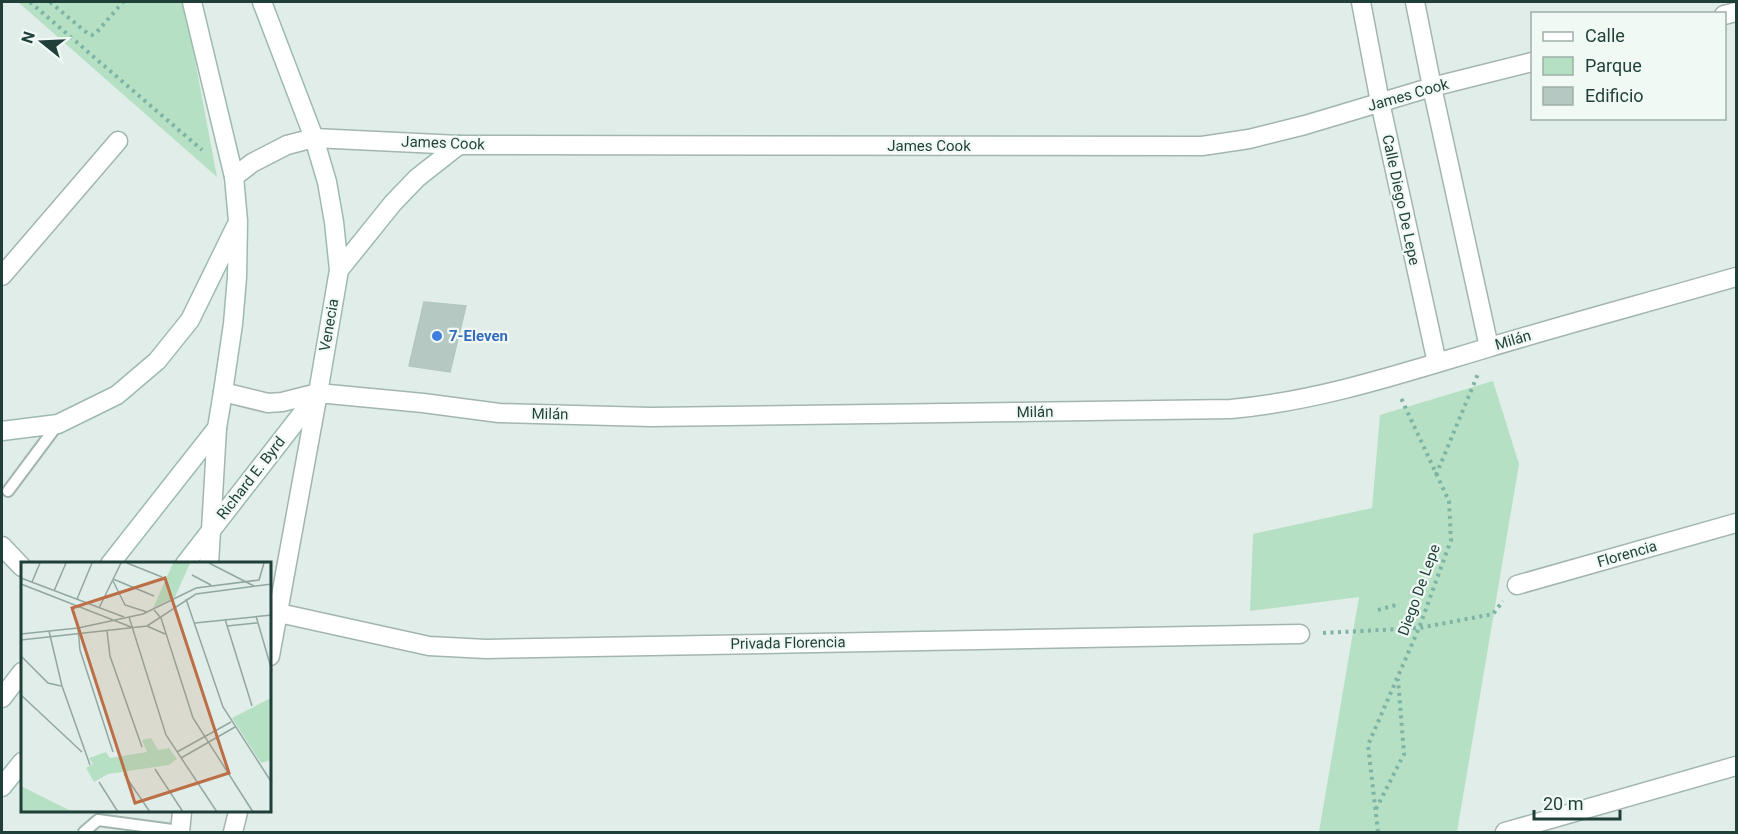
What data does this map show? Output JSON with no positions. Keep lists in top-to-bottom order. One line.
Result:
{"streets":{"street":["James Cook","Calle Diego De Lepe","Venecia","Milán","Richard E. Byrd","Florencia","Privada Florencia"],"path":["Diego De Lepe"]},"crossings":[["James Cook","Calle Diego De Lepe"],["James Cook","Venecia"],["Calle Diego De Lepe","Milán"],["Venecia","Milán"],["Venecia","Richard E. Byrd"],["Venecia","Privada Florencia"],["Milán","Richard E. Byrd"],["Milán","Diego De Lepe"]],"places":["7-Eleven"],"legend":["Calle","Parque","Edificio"],"scale_bar":"20 m","north":"left"}
